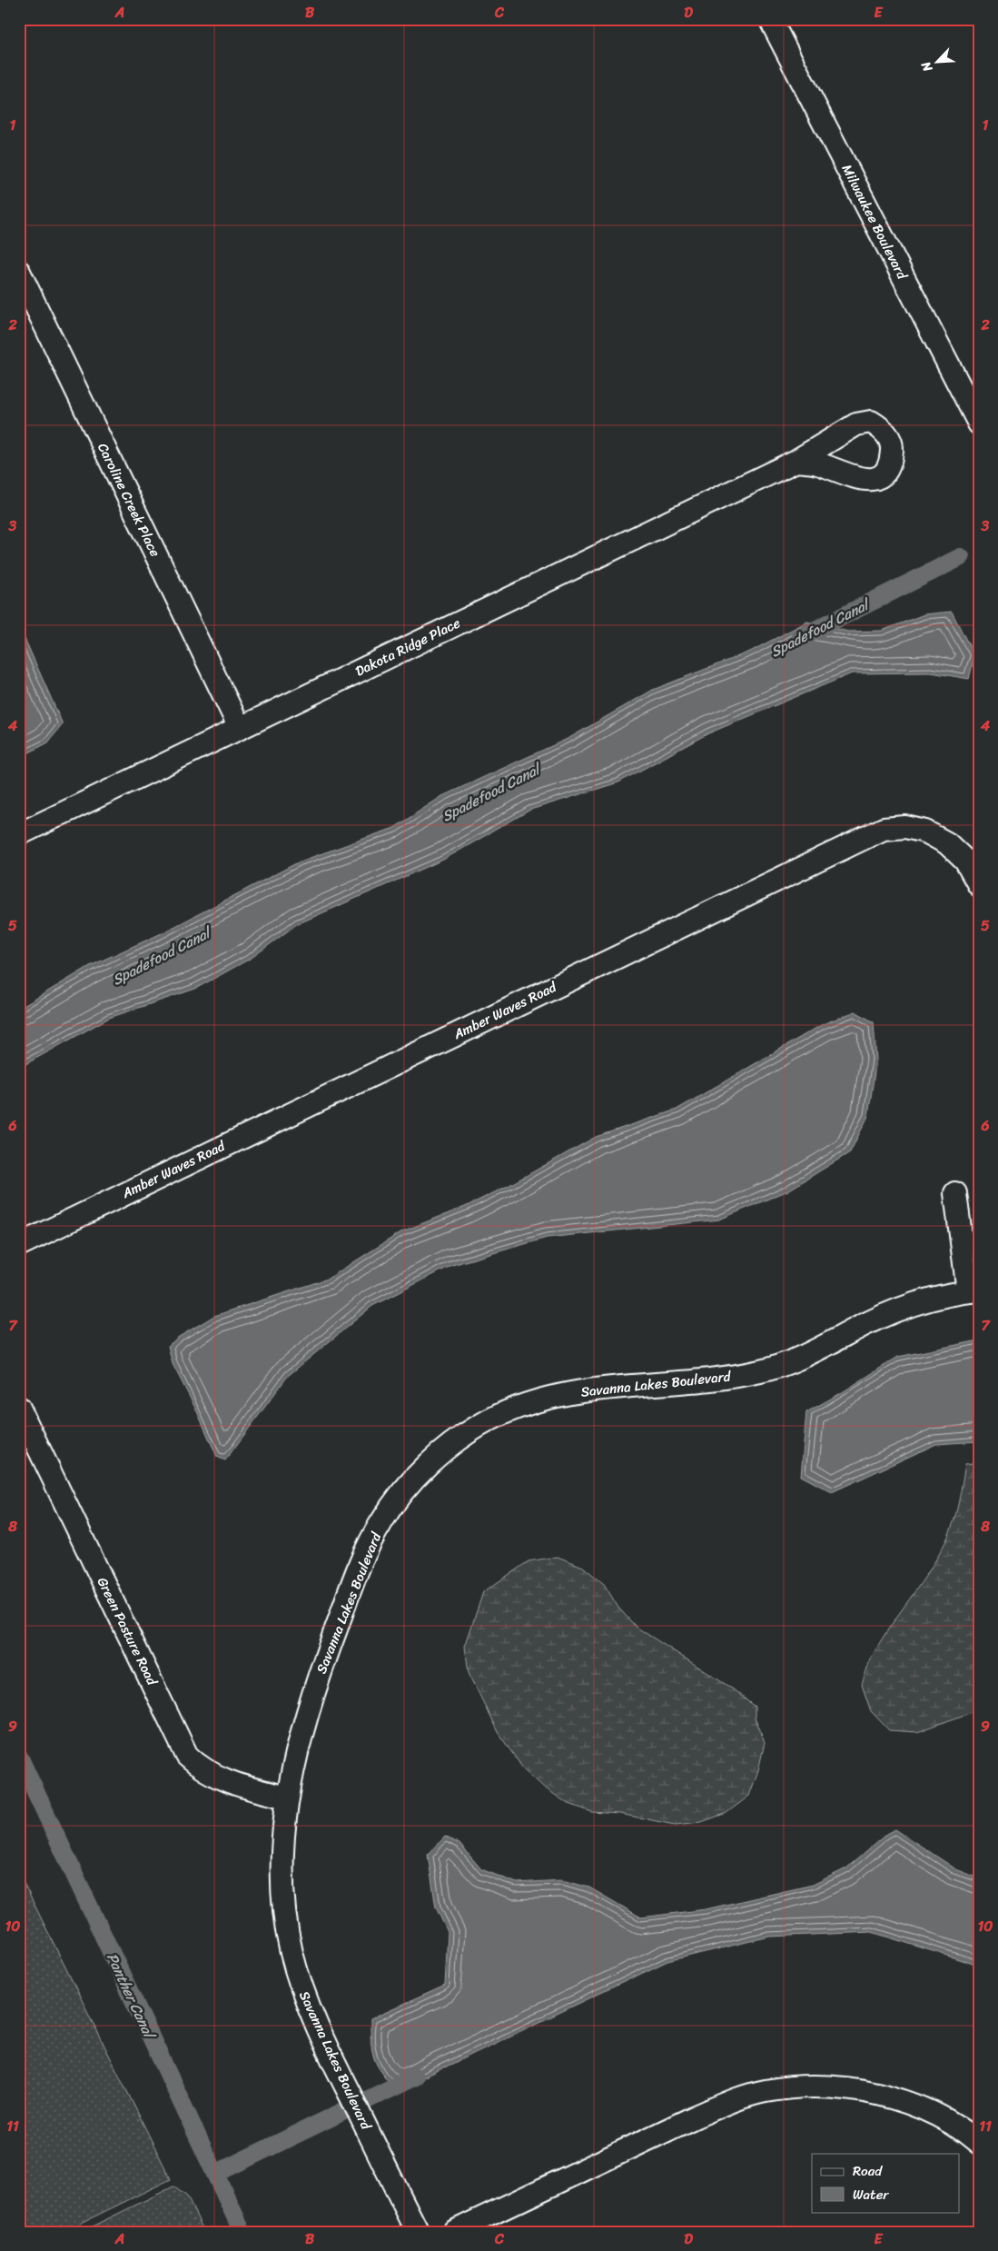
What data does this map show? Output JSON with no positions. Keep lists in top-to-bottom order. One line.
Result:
{"streets":{"street":["Milwaukee Boulevard","Caroline Creek Place","Dakota Ridge Place","Amber Waves Road","Savanna Lakes Boulevard","Green Pasture Road"]},"crossings":[["Caroline Creek Place","Dakota Ridge Place"],["Savanna Lakes Boulevard","Green Pasture Road"]],"water":["Spadefood Canal","Panther Canal"],"legend":["Road","Water"],"north":"bottom left","grid":{"columns":["A","B","C","D","E"],"rows":["1","2","3","4","5","6","7","8","9","10","11"]}}
